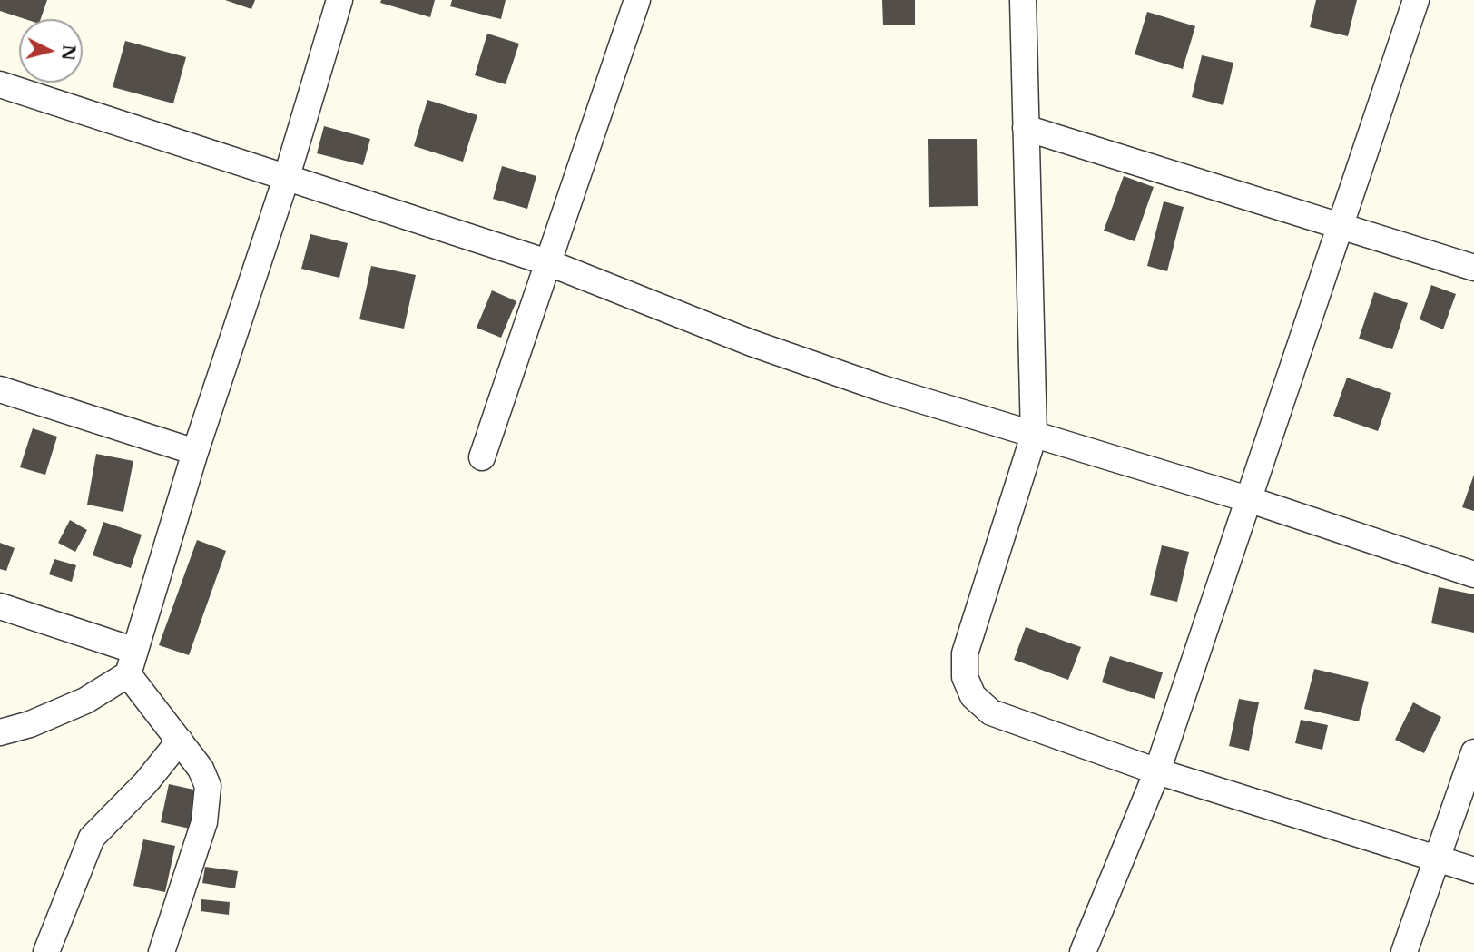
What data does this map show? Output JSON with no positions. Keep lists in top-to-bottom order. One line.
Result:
{"north":"right"}
